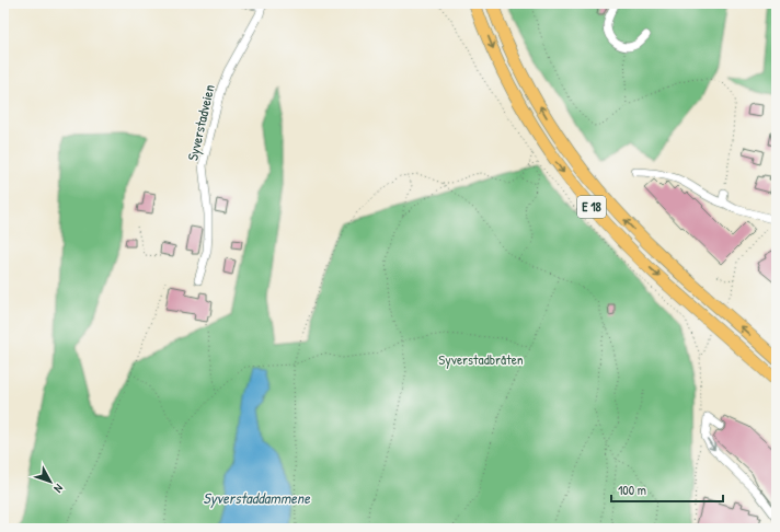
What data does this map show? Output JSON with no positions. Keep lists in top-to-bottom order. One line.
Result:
{"streets":{"highway":["E 18"],"street":["Syverstadveien"]},"water":["Syverstaddammene"],"parks":["Syverstadbråten"],"scale_bar":"100 m","north":"bottom right"}
